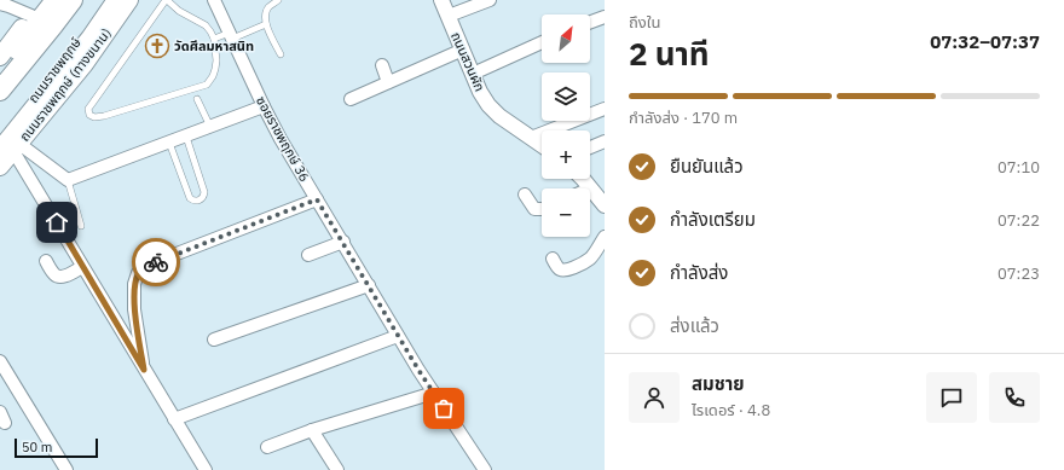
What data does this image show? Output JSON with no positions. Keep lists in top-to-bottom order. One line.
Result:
{"streets":{"main road":["ถนนราชพฤกษ์","ถนนราชพฤกษ์ (ทางขนาน)"],"street":["ถนนสวนผัก","ซอยราชพฤกษ์ 36"]},"crossings":[["ถนนราชพฤกษ์","ถนนราชพฤกษ์ (ทางขนาน)"]],"places":{"church":["วัดศีลมหาสนิท"]},"scale_bar":"50 m","north":"top right","page":{"heading":["2 นาที","ถึงใน","07:32–07:37"],"panel":["สมชาย","ไรเดอร์ · 4.8"],"map_buttons":["+","−"],"bar":"กำลังส่ง · 170 m","list":[["ยืนยันแล้ว","07:10"],["กำลังเตรียม","07:22"],["กำลังส่ง","07:23"],"ส่งแล้ว"],"scale":"50 m"}}
